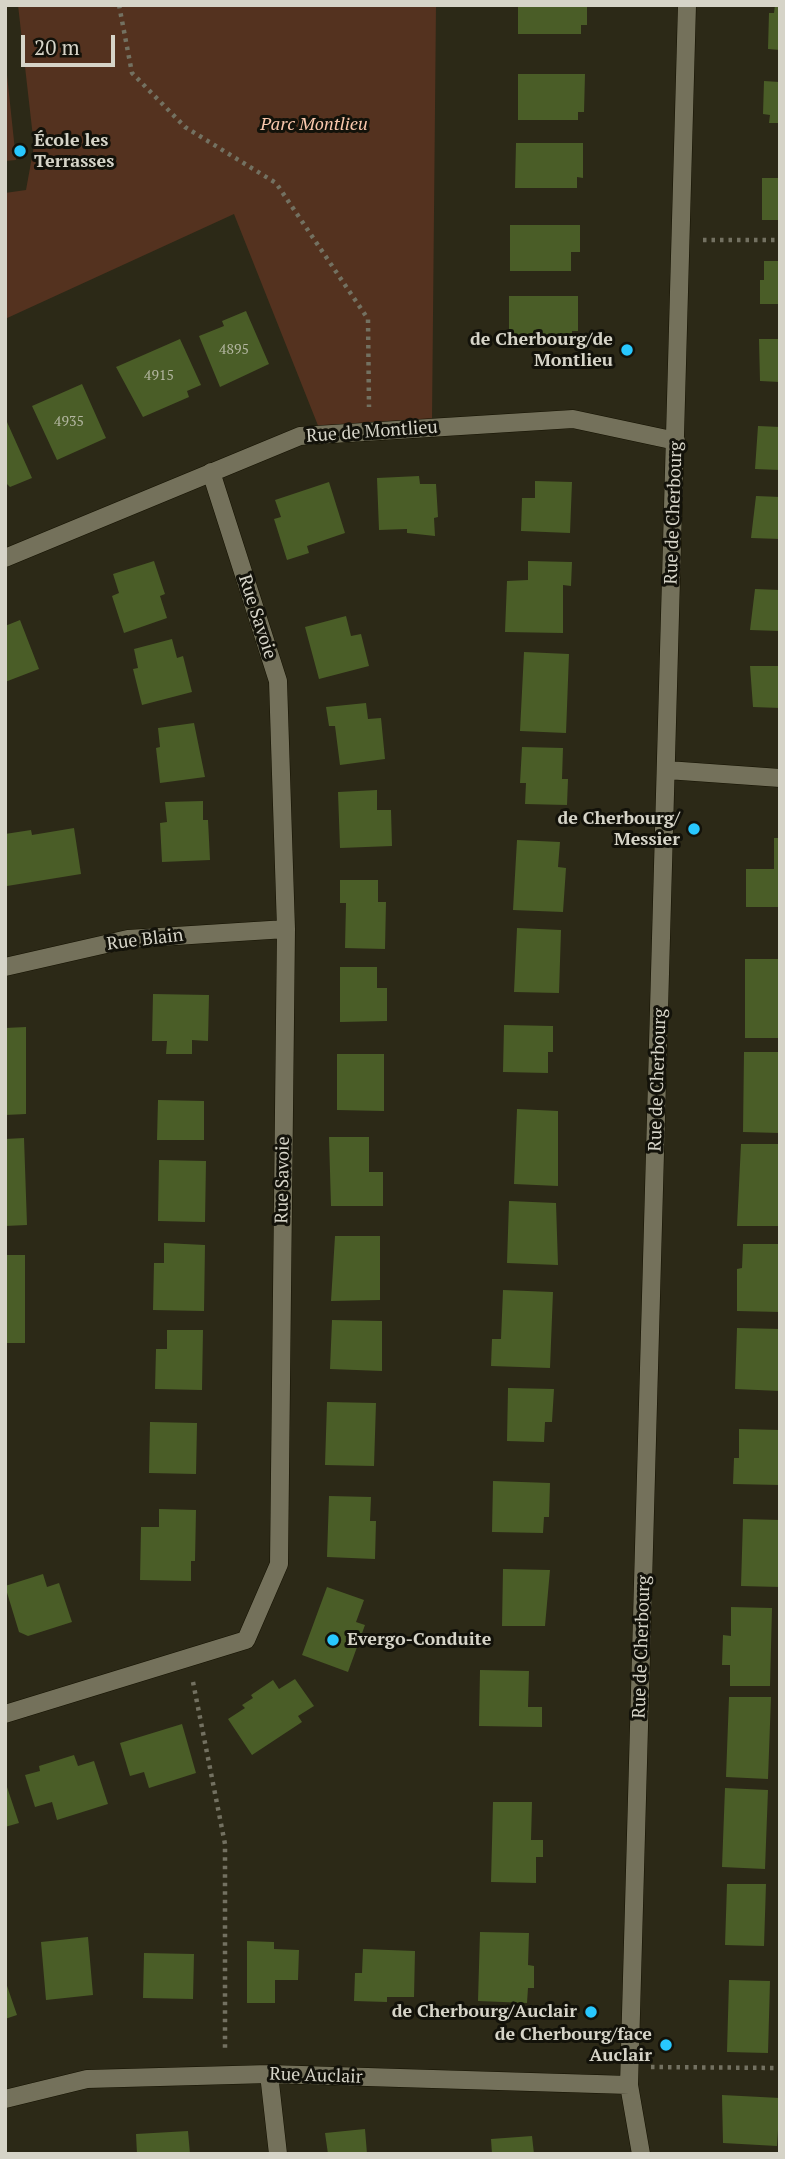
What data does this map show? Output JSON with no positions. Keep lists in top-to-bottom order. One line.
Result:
{"streets":{"street":["Rue de Montlieu","Rue de Cherbourg","Rue Savoie","Rue Blain","Rue Auclair"]},"crossings":[["Rue de Montlieu","Rue de Cherbourg"],["Rue de Montlieu","Rue Savoie"],["Rue de Cherbourg","Rue Auclair"],["Rue Savoie","Rue Blain"]],"parks":["Parc Montlieu"],"places":["École les Terrasses","de Cherbourg/de Montlieu","de Cherbourg/ Messier","Evergo-Conduite","de Cherbourg/Auclair","de Cherbourg/face Auclair"],"house_numbers":["4895","4915","4935"],"scale_bar":"20 m"}
